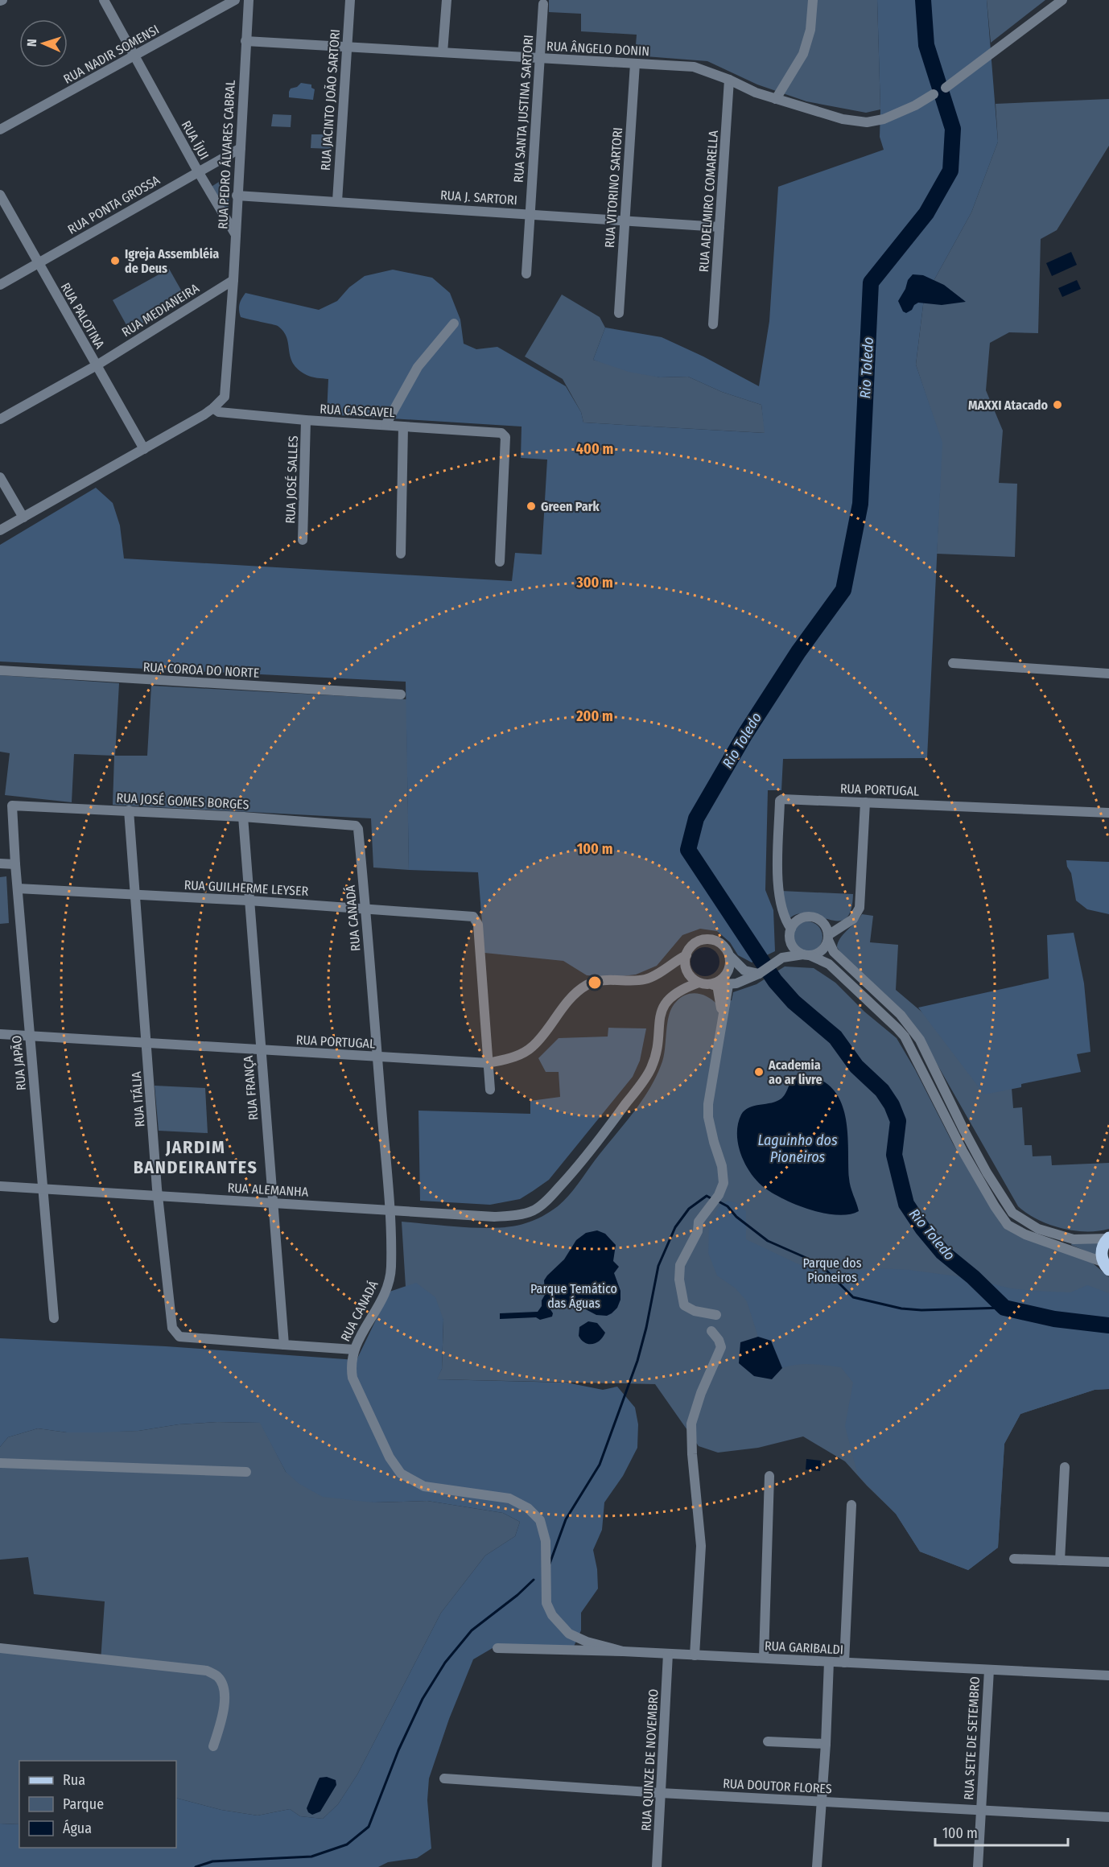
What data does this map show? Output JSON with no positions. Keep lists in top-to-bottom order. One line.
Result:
{"streets":{"street":["RUA ÂNGELO DONIN","RUA NADIR SOMENSI","RUA JACINTO JOÃO SARTORI","RUA SANTA JUSTINA SARTORI","RUA ÍJUI","RUA PEDRO ÁLVARES CABRAL","RUA VITORINO SARTORI","RUA J. SARTORI","RUA ADELMIRO COMARELLA","RUA PONTA GROSSA","RUA MEDIANEIRA","RUA PALOTINA","RUA CASCAVEL","RUA JOSÉ SALLES","RUA COROA DO NORTE","RUA PORTUGAL","RUA JOSÉ GOMES BORGES","RUA GUILHERME LEYSER","RUA CANADÁ","RUA JAPÃO","RUA FRANÇA","RUA ITÁLIA","RUA ALEMANHA","RUA GARIBALDI","RUA SETE DE SETEMBRO","RUA QUINZE DE NOVEMBRO","RUA DOUTOR FLORES"]},"crossings":[["RUA ÂNGELO DONIN","RUA JACINTO JOÃO SARTORI"],["RUA ÂNGELO DONIN","RUA SANTA JUSTINA SARTORI"],["RUA ÂNGELO DONIN","RUA PEDRO ÁLVARES CABRAL"],["RUA ÂNGELO DONIN","RUA VITORINO SARTORI"],["RUA ÂNGELO DONIN","RUA ADELMIRO COMARELLA"],["RUA NADIR SOMENSI","RUA ÍJUI"],["RUA JACINTO JOÃO SARTORI","RUA J. SARTORI"],["RUA SANTA JUSTINA SARTORI","RUA J. SARTORI"],["RUA ÍJUI","RUA PEDRO ÁLVARES CABRAL"],["RUA ÍJUI","RUA PONTA GROSSA"],["RUA PEDRO ÁLVARES CABRAL","RUA J. SARTORI"],["RUA PEDRO ÁLVARES CABRAL","RUA PONTA GROSSA"],["RUA PEDRO ÁLVARES CABRAL","RUA MEDIANEIRA"],["RUA PEDRO ÁLVARES CABRAL","RUA CASCAVEL"],["RUA VITORINO SARTORI","RUA J. SARTORI"],["RUA J. SARTORI","RUA ADELMIRO COMARELLA"],["RUA PONTA GROSSA","RUA PALOTINA"],["RUA MEDIANEIRA","RUA PALOTINA"],["RUA CASCAVEL","RUA JOSÉ SALLES"],["RUA PORTUGAL","RUA GUILHERME LEYSER"],["RUA PORTUGAL","RUA CANADÁ"],["RUA PORTUGAL","RUA JAPÃO"],["RUA PORTUGAL","RUA FRANÇA"],["RUA PORTUGAL","RUA ITÁLIA"],["RUA PORTUGAL","RUA ALEMANHA"],["RUA JOSÉ GOMES BORGES","RUA CANADÁ"],["RUA JOSÉ GOMES BORGES","RUA JAPÃO"],["RUA JOSÉ GOMES BORGES","RUA FRANÇA"],["RUA JOSÉ GOMES BORGES","RUA ITÁLIA"],["RUA GUILHERME LEYSER","RUA CANADÁ"],["RUA GUILHERME LEYSER","RUA JAPÃO"],["RUA GUILHERME LEYSER","RUA FRANÇA"],["RUA GUILHERME LEYSER","RUA ITÁLIA"],["RUA CANADÁ","RUA ALEMANHA"],["RUA CANADÁ","RUA GARIBALDI"],["RUA JAPÃO","RUA ALEMANHA"],["RUA FRANÇA","RUA ITÁLIA"],["RUA FRANÇA","RUA ALEMANHA"],["RUA ITÁLIA","RUA ALEMANHA"],["RUA GARIBALDI","RUA SETE DE SETEMBRO"],["RUA GARIBALDI","RUA QUINZE DE NOVEMBRO"],["RUA SETE DE SETEMBRO","RUA DOUTOR FLORES"],["RUA QUINZE DE NOVEMBRO","RUA DOUTOR FLORES"]],"districts":["JARDIM BANDEIRANTES"],"water":["Rio Toledo","Laguinho dos Pioneiros"],"parks":["Parque dos Pioneiros","Parque Temático das Águas"],"places":["Igreja Assembléia de Deus","MAXXI Atacado","Green Park","Academia ao ar livre"],"legend":["Rua","Parque","Água"],"scale_bar":"100 m","north":"left","rings":["400 m","300 m","200 m","100 m"]}
